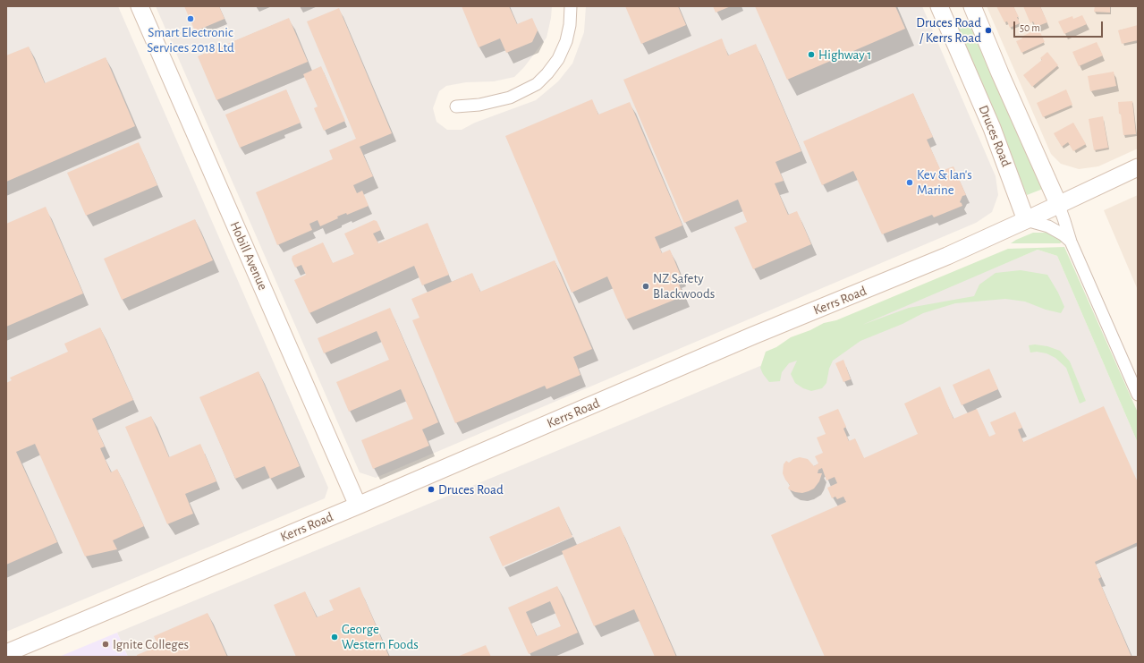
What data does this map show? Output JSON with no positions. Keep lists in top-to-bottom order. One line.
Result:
{"streets":{"main road":["Druces Road","Hobill Avenue","Kerrs Road"]},"crossings":[["Druces Road","Kerrs Road"],["Hobill Avenue","Kerrs Road"]],"places":["Smart Electronic Services 2018 Ltd","Druces Road / Kerrs Road","Highway 1","Kev & Ian's Marine","NZ Safety Blackwoods","Druces Road","George Western Foods","Ignite Colleges"],"scale_bar":"50 m"}
